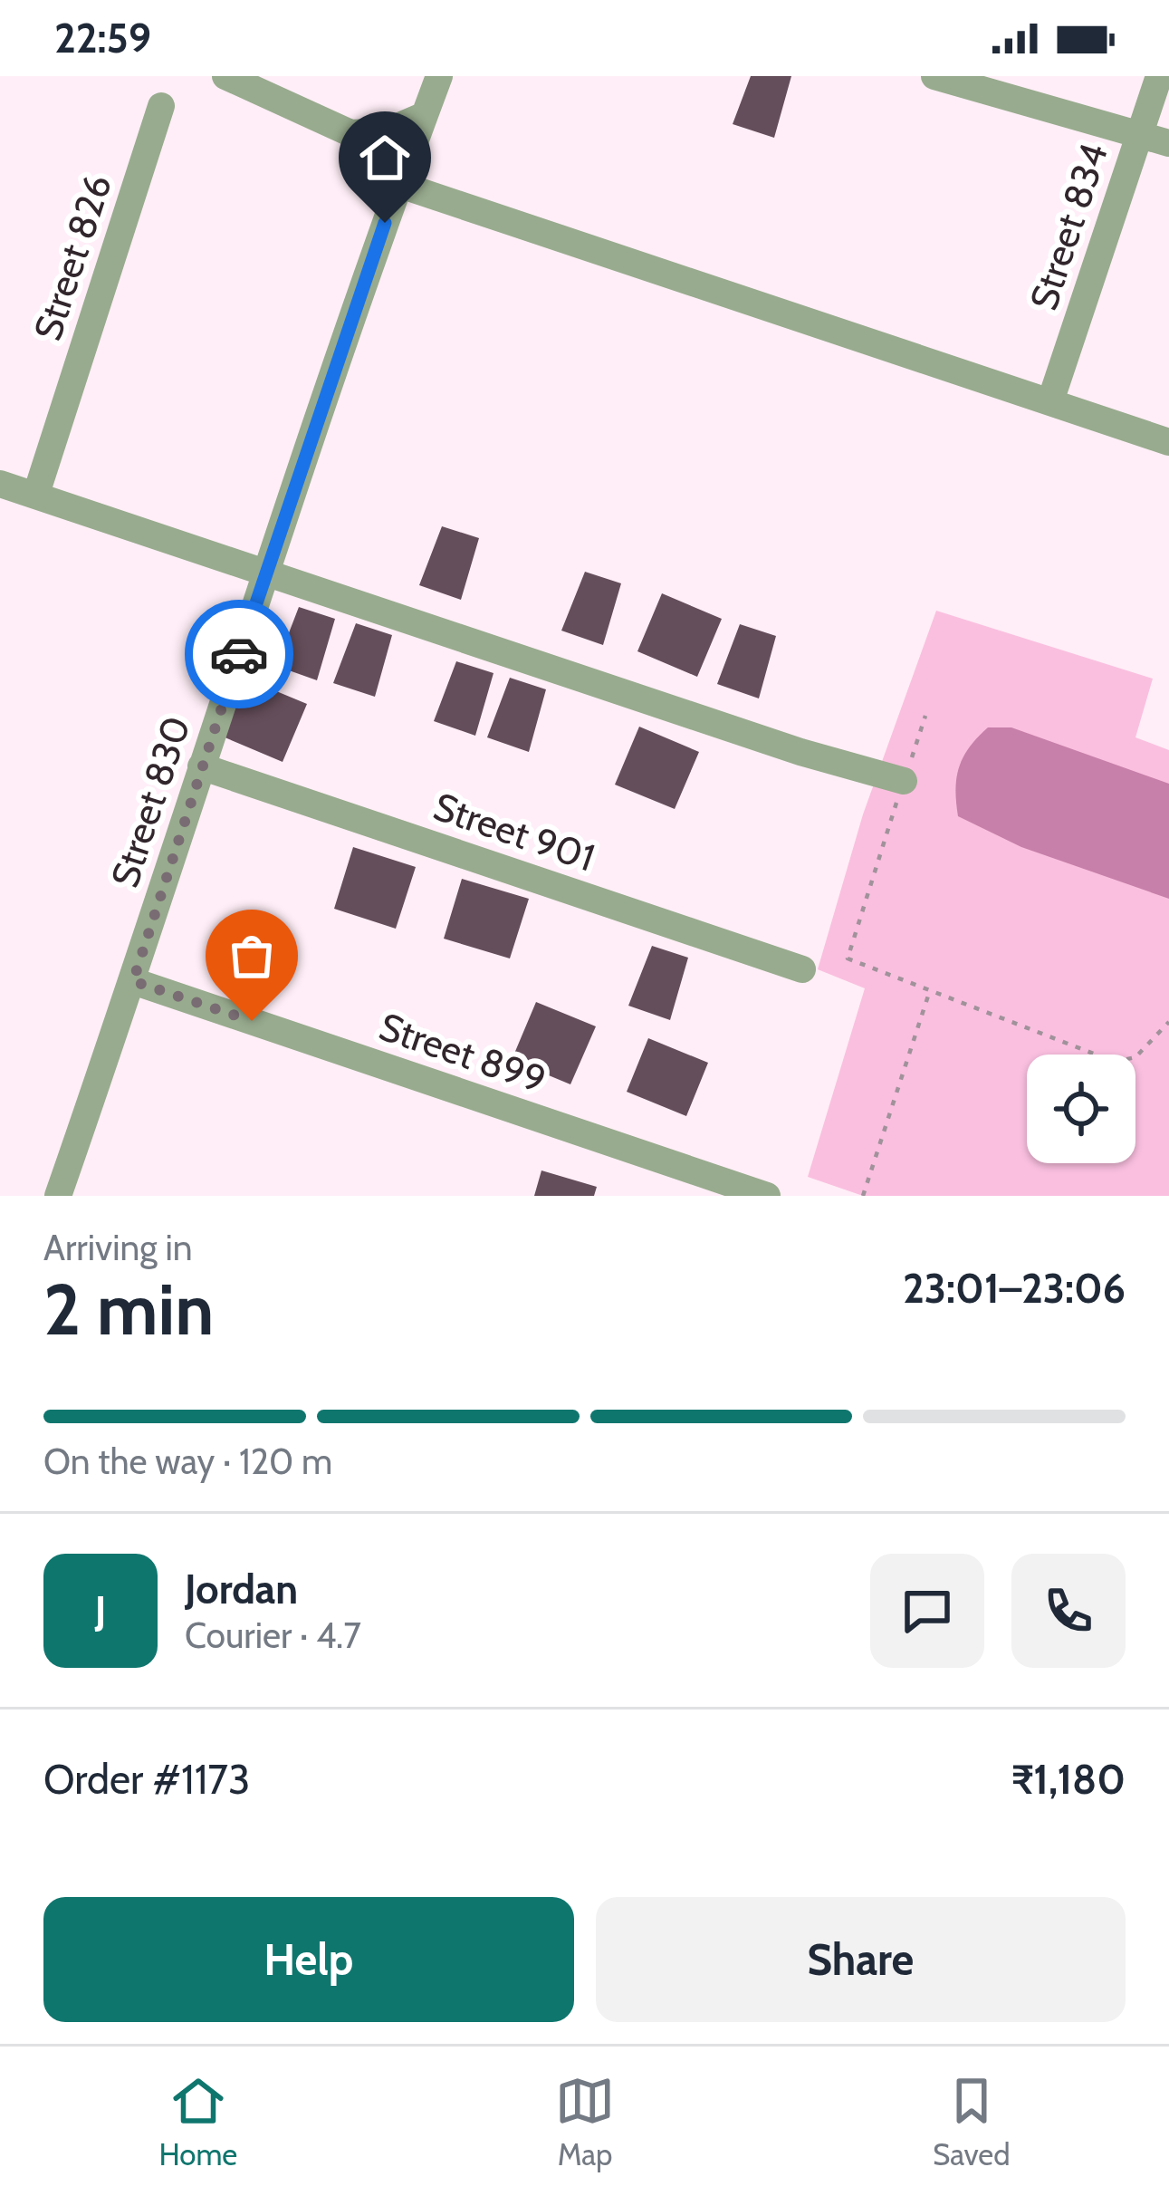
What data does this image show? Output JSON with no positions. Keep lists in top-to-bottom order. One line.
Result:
{"streets":{"street":["Street 834","Street 826","Street 830","Street 901","Street 899"]},"crossings":[["Street 830","Street 901"],["Street 830","Street 899"]],"page":{"status":"22:59","heading":["2 min","Arriving in","23:01–23:06"],"panel":["Jordan","Courier · 4.7","Order #1173","₹1,180"],"bar":"On the way · 120 m","round":"J","buttons":["Help","Share"],"tabs":["Home","Map","Saved"]}}
